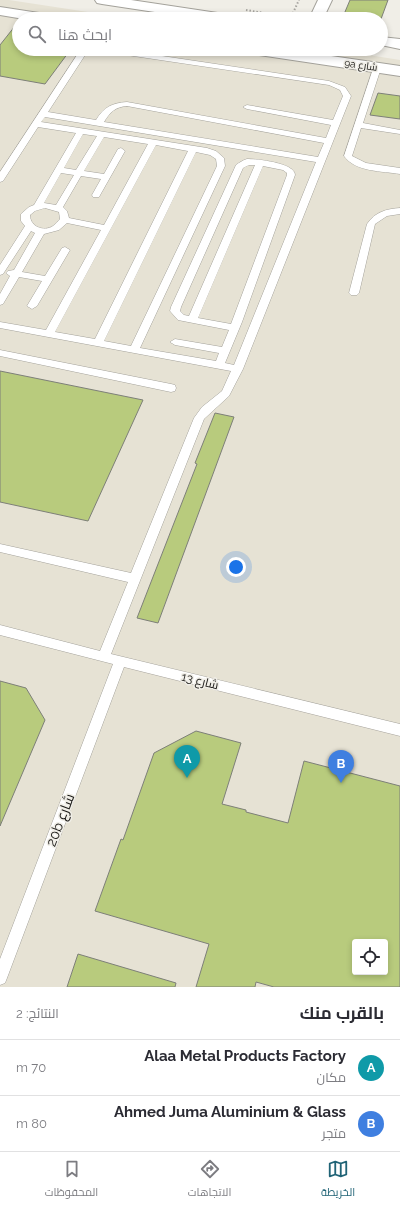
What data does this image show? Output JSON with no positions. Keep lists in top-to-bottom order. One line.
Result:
{"streets":{"street":["9a شارع"],"lane":["شارع 13","20b شارع"]},"crossings":[["شارع 13","20b شارع"]],"page":{"search":"ابحث هنا","pins":["A","B"],"heading":["بالقرب منك","النتائج: 2"],"list":[{"mark":"A","name":"Alaa Metal Products Factory","note":"مكان","value":"70 m"},{"mark":"B","name":"Ahmed Juma Aluminium & Glass","note":"متجر","value":"80 m"}],"nav":["الخريطة","الاتجاهات","المحفوظات"]}}
